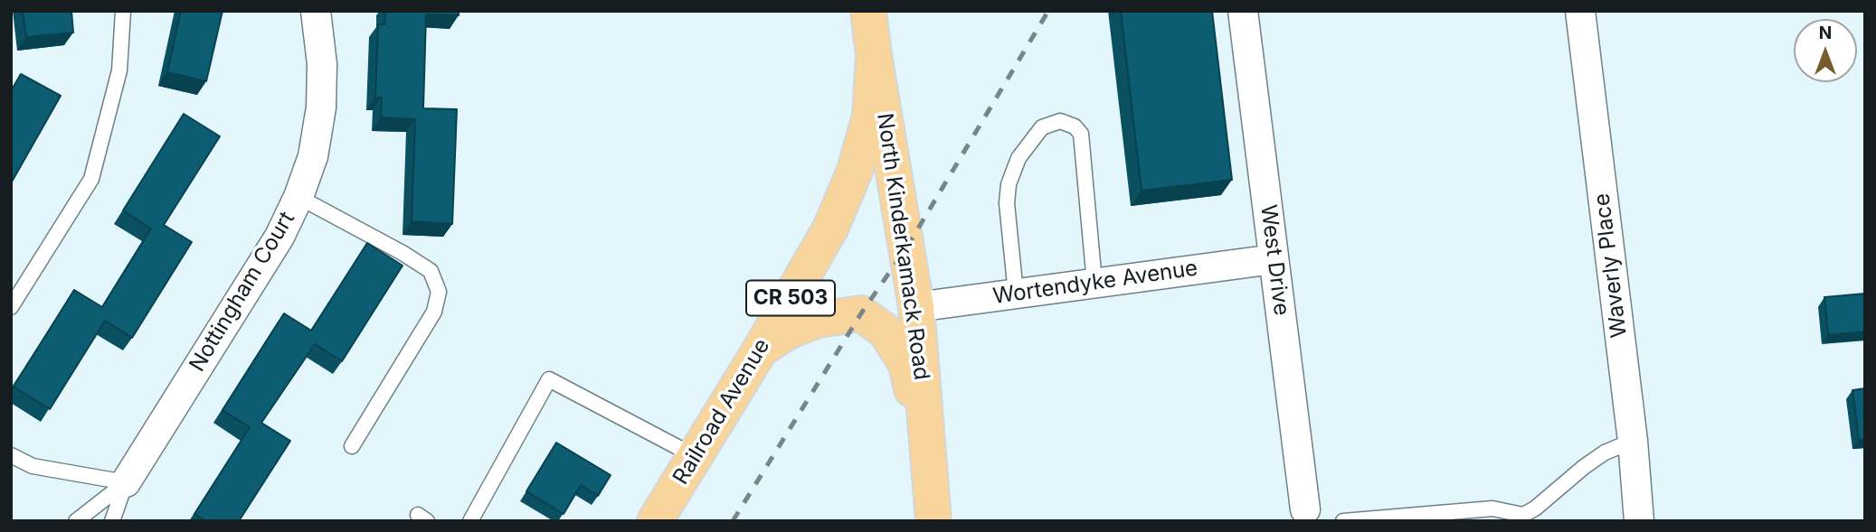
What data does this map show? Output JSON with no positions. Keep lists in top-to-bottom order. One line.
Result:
{"streets":{"main road":["North Kinderkamack Road","CR 503","Railroad Avenue"],"street":["West Drive","Waverly Place","Wortendyke Avenue","Nottingham Court"]},"crossings":[["North Kinderkamack Road","Wortendyke Avenue"],["North Kinderkamack Road","Railroad Avenue"],["West Drive","Wortendyke Avenue"]],"north":"top"}
